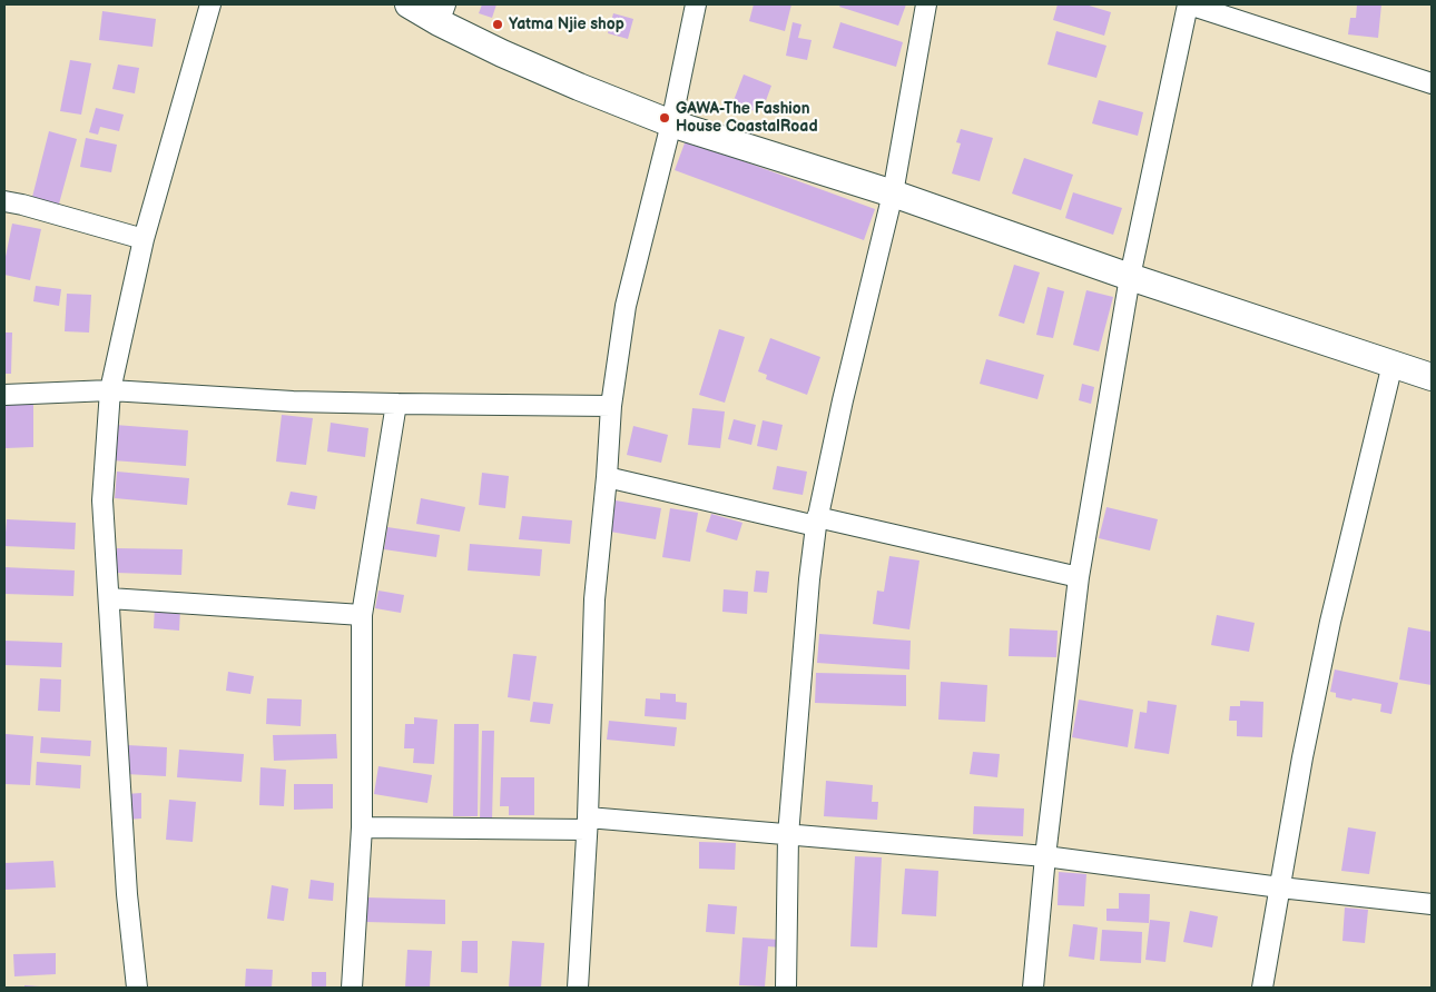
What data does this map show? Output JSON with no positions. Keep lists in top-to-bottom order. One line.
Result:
{"places":["Yatma Njie shop","GAWA-The Fashion House CoastalRoad"]}
